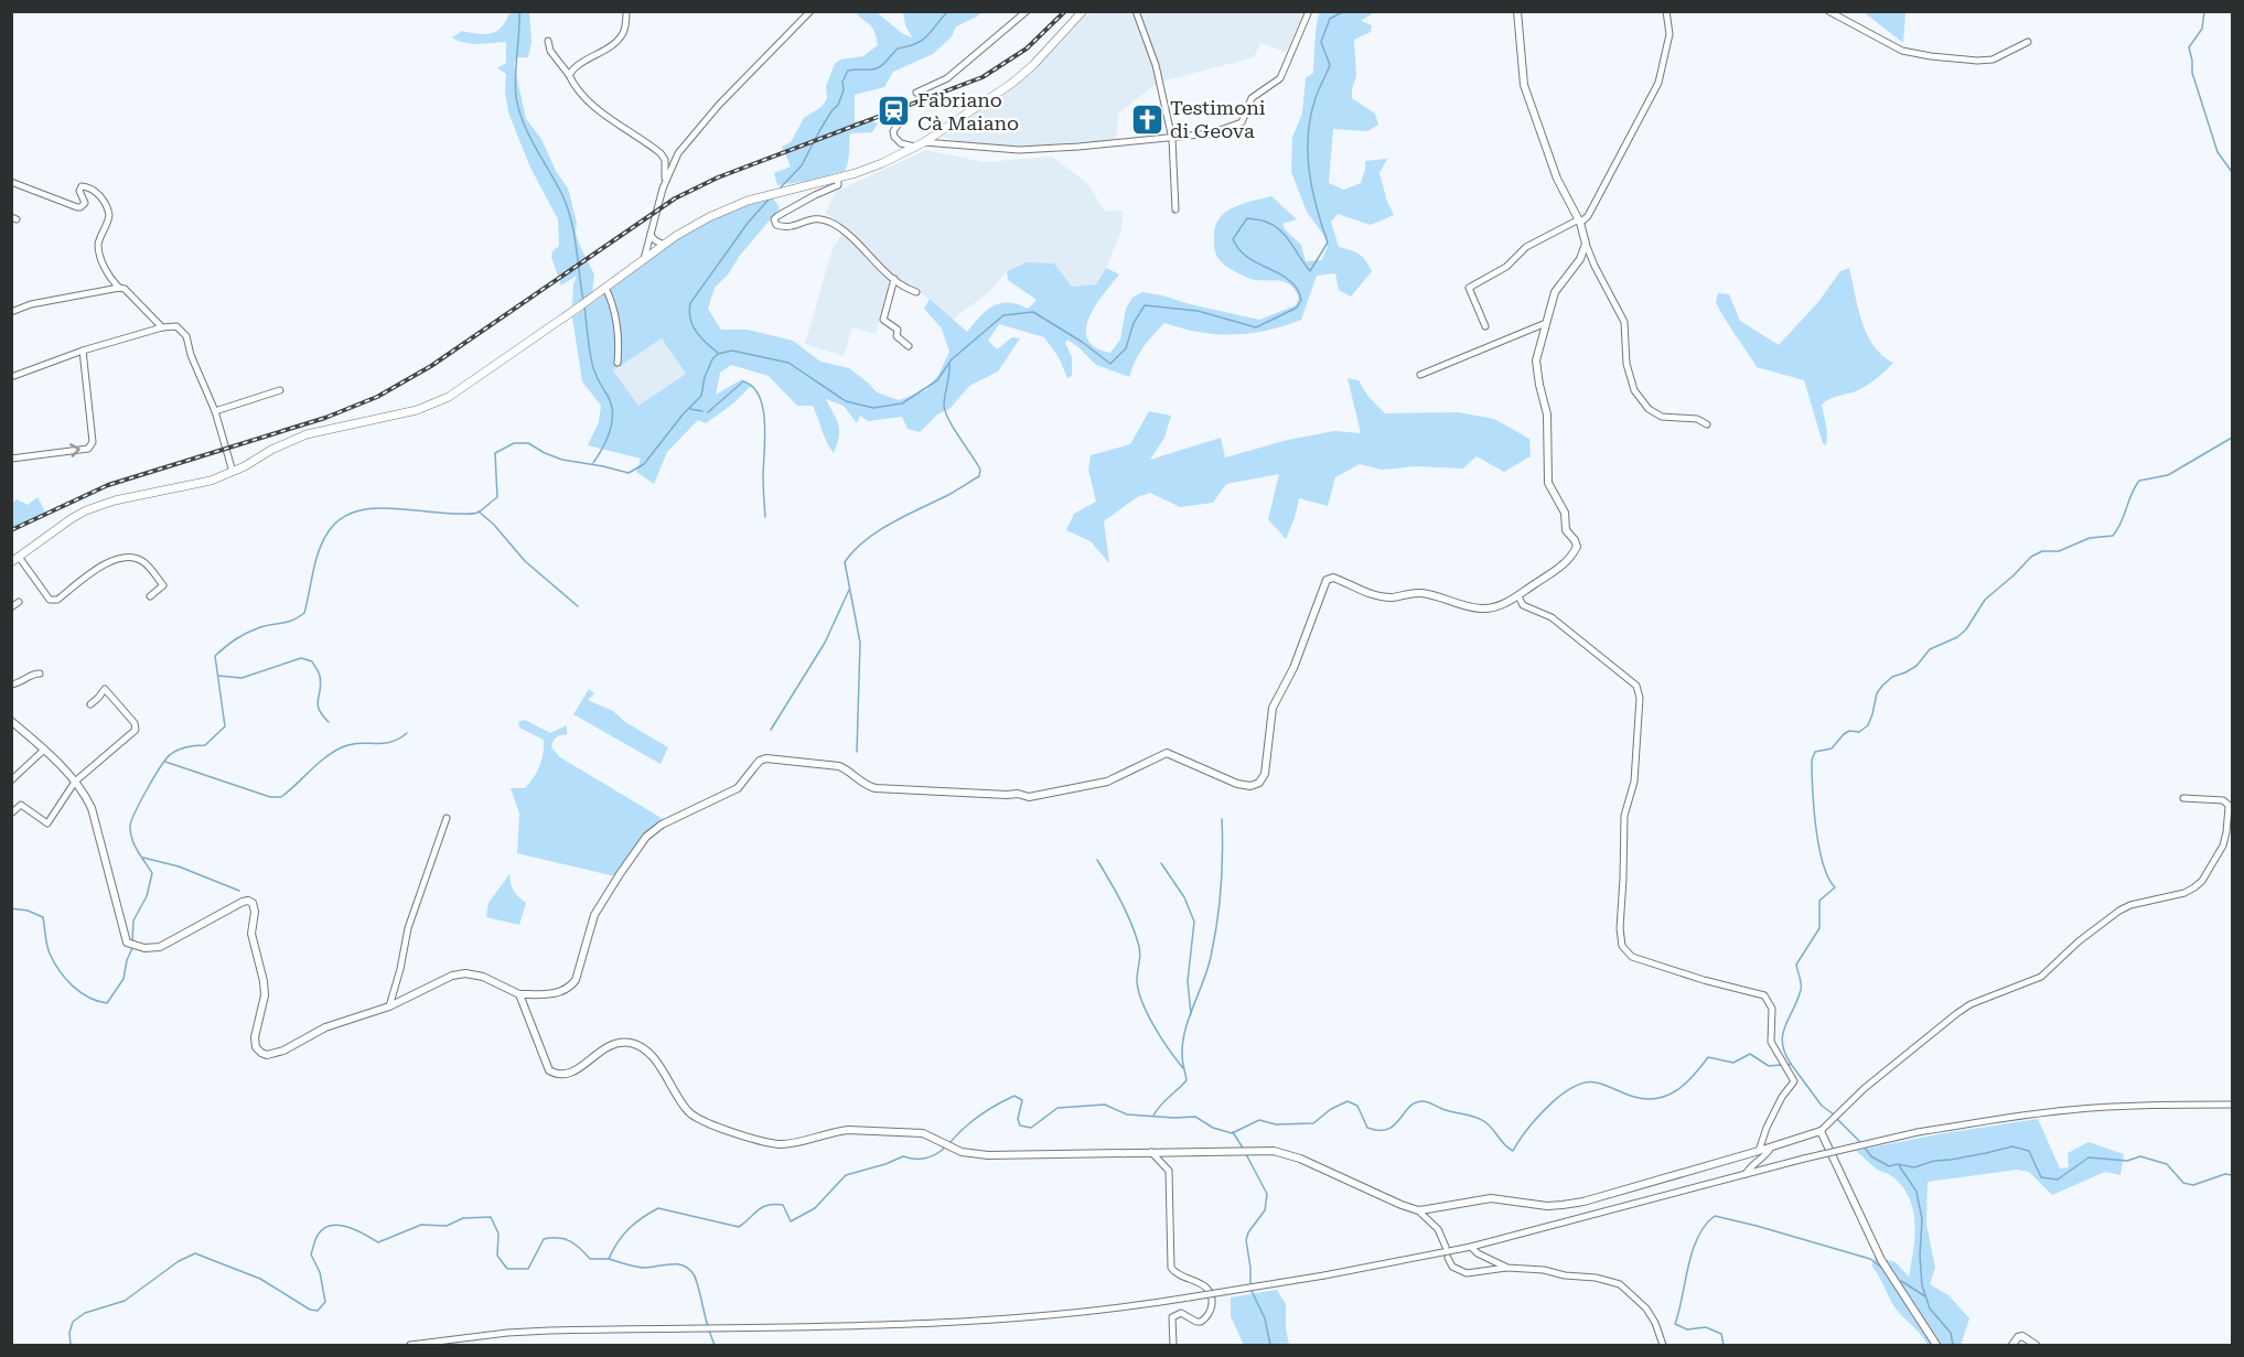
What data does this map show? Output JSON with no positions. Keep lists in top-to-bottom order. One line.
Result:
{"places":{"station":["Fabriano Cà Maiano"],"church":["Testimoni di Geova"]}}
